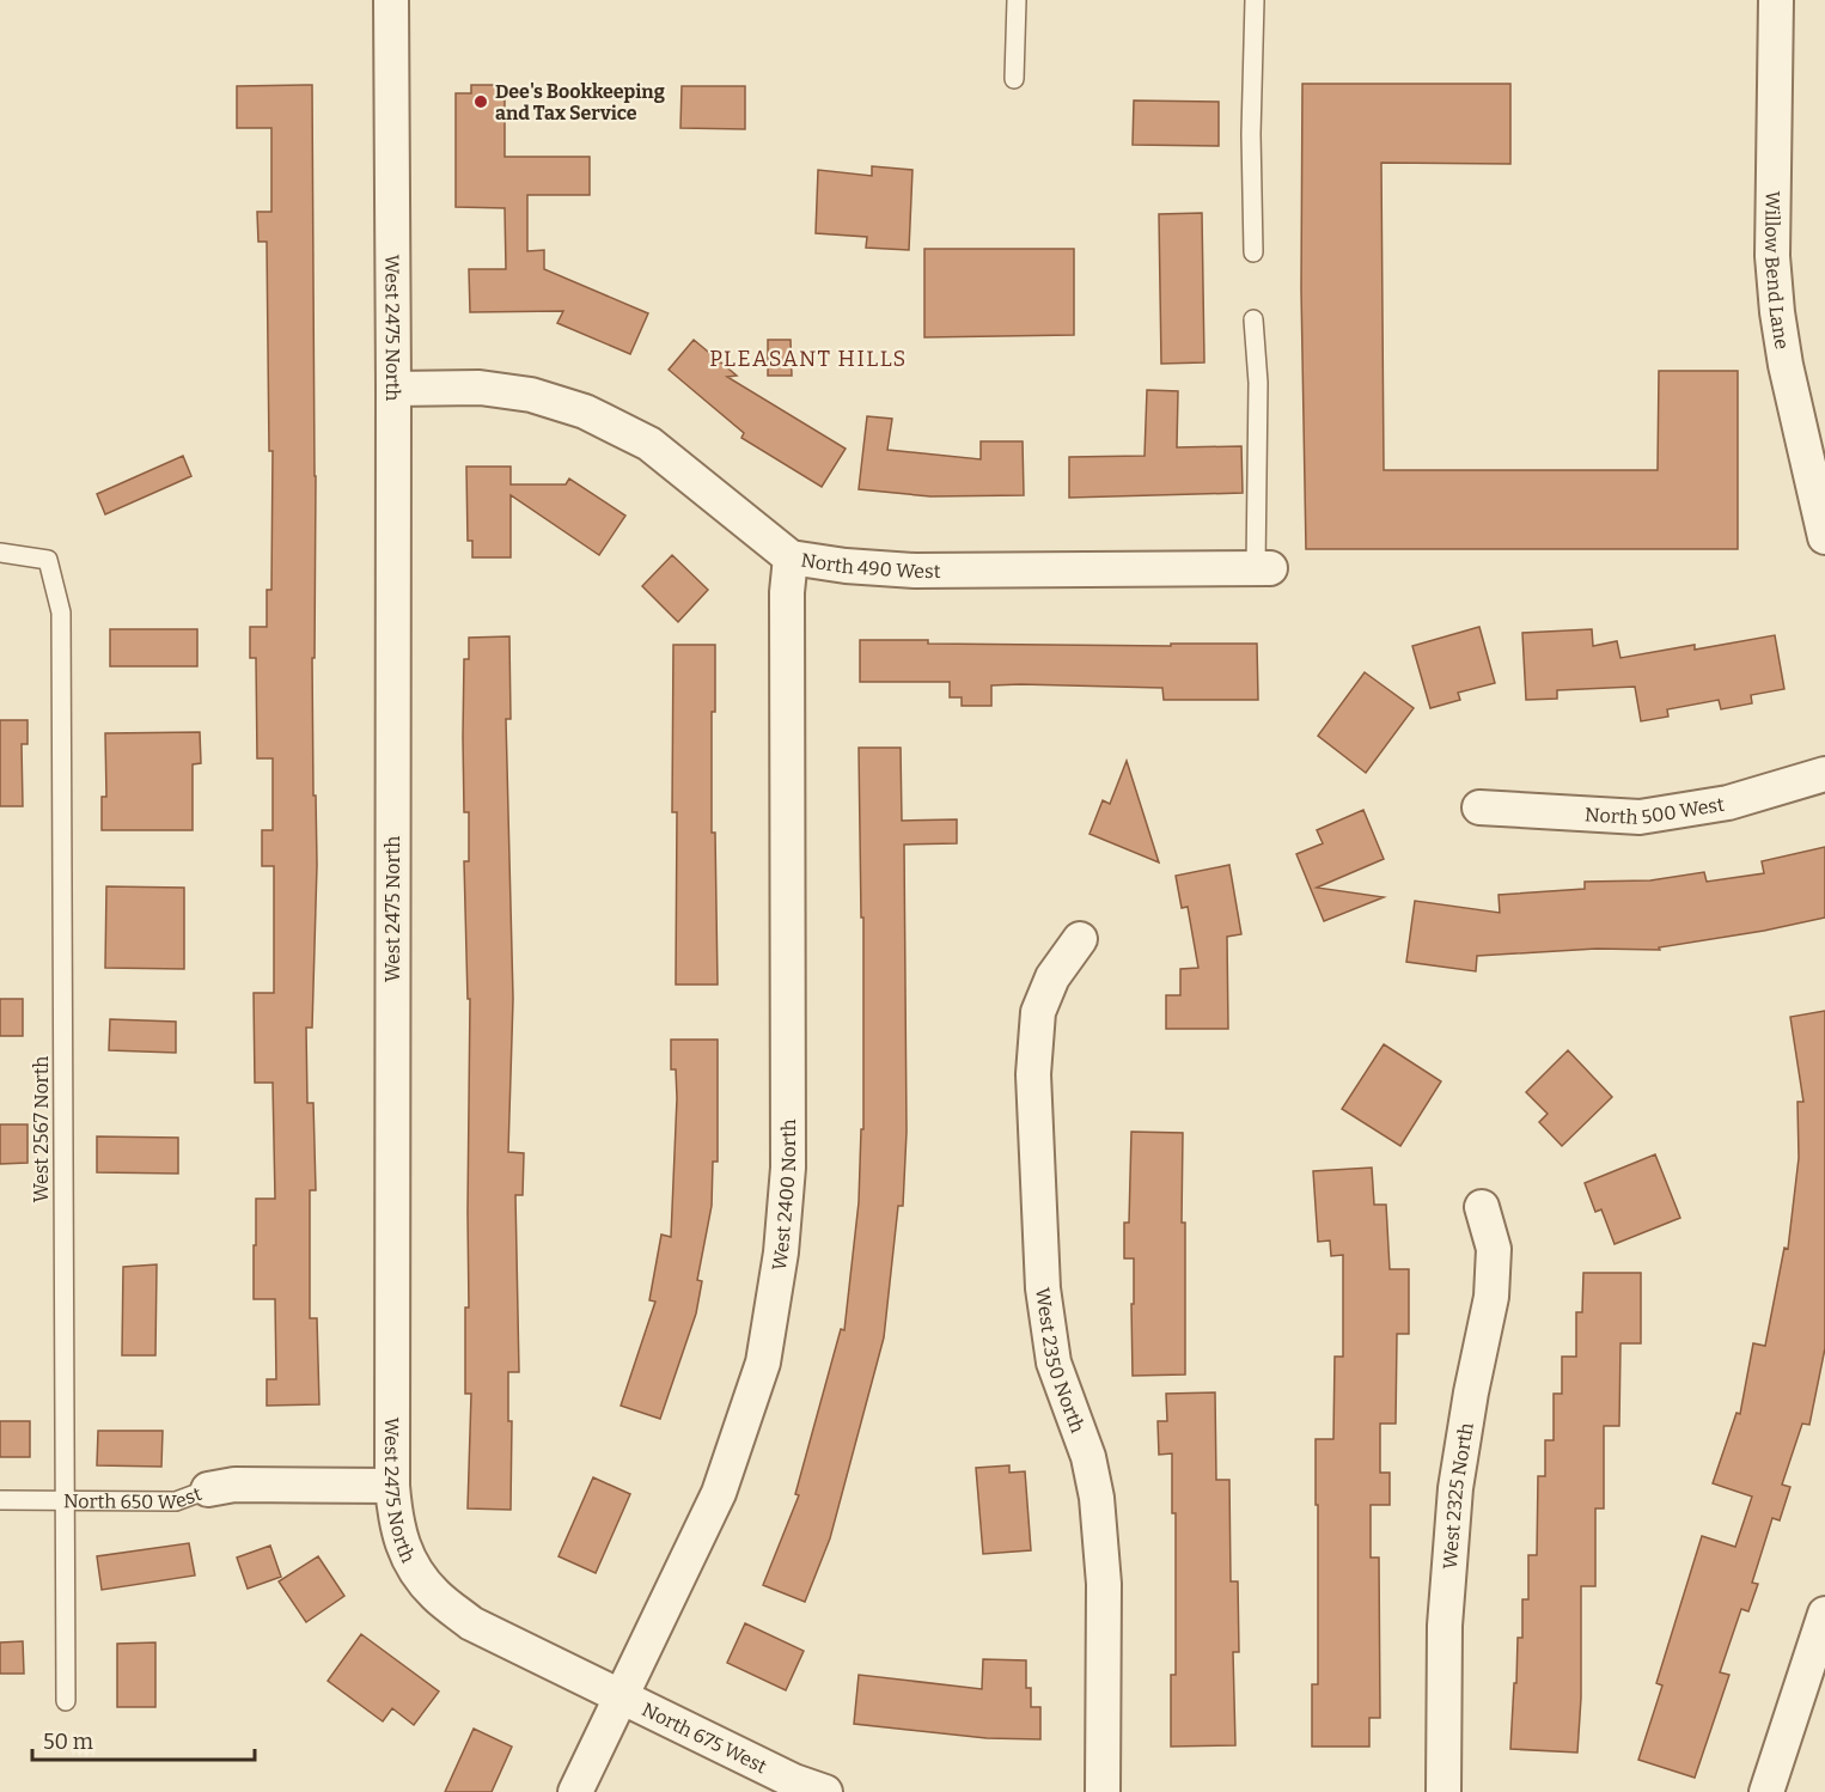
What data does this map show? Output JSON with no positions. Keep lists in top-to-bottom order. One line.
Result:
{"streets":{"street":["Willow Bend Lane","West 2475 North","North 490 West","North 500 West","West 2400 North","West 2350 North","North 650 West","West 2325 North","North 675 West"],"lane":["West 2567 North"]},"crossings":[["West 2475 North","North 490 West"],["West 2475 North","West 2400 North"],["West 2475 North","North 650 West"],["West 2475 North","North 675 West"],["North 490 West","West 2400 North"],["West 2567 North","North 650 West"],["West 2400 North","North 675 West"]],"districts":["PLEASANT HILLS"],"places":["Dee's Bookkeeping and Tax Service"],"scale_bar":"50 m"}
